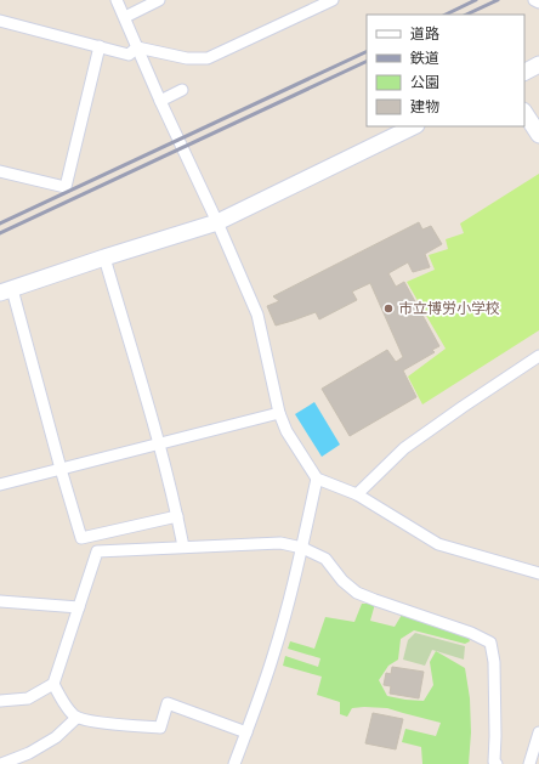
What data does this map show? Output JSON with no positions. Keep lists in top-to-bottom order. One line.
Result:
{"places":["市立博労小学校"],"legend":["道路","鉄道","公園","建物"]}
